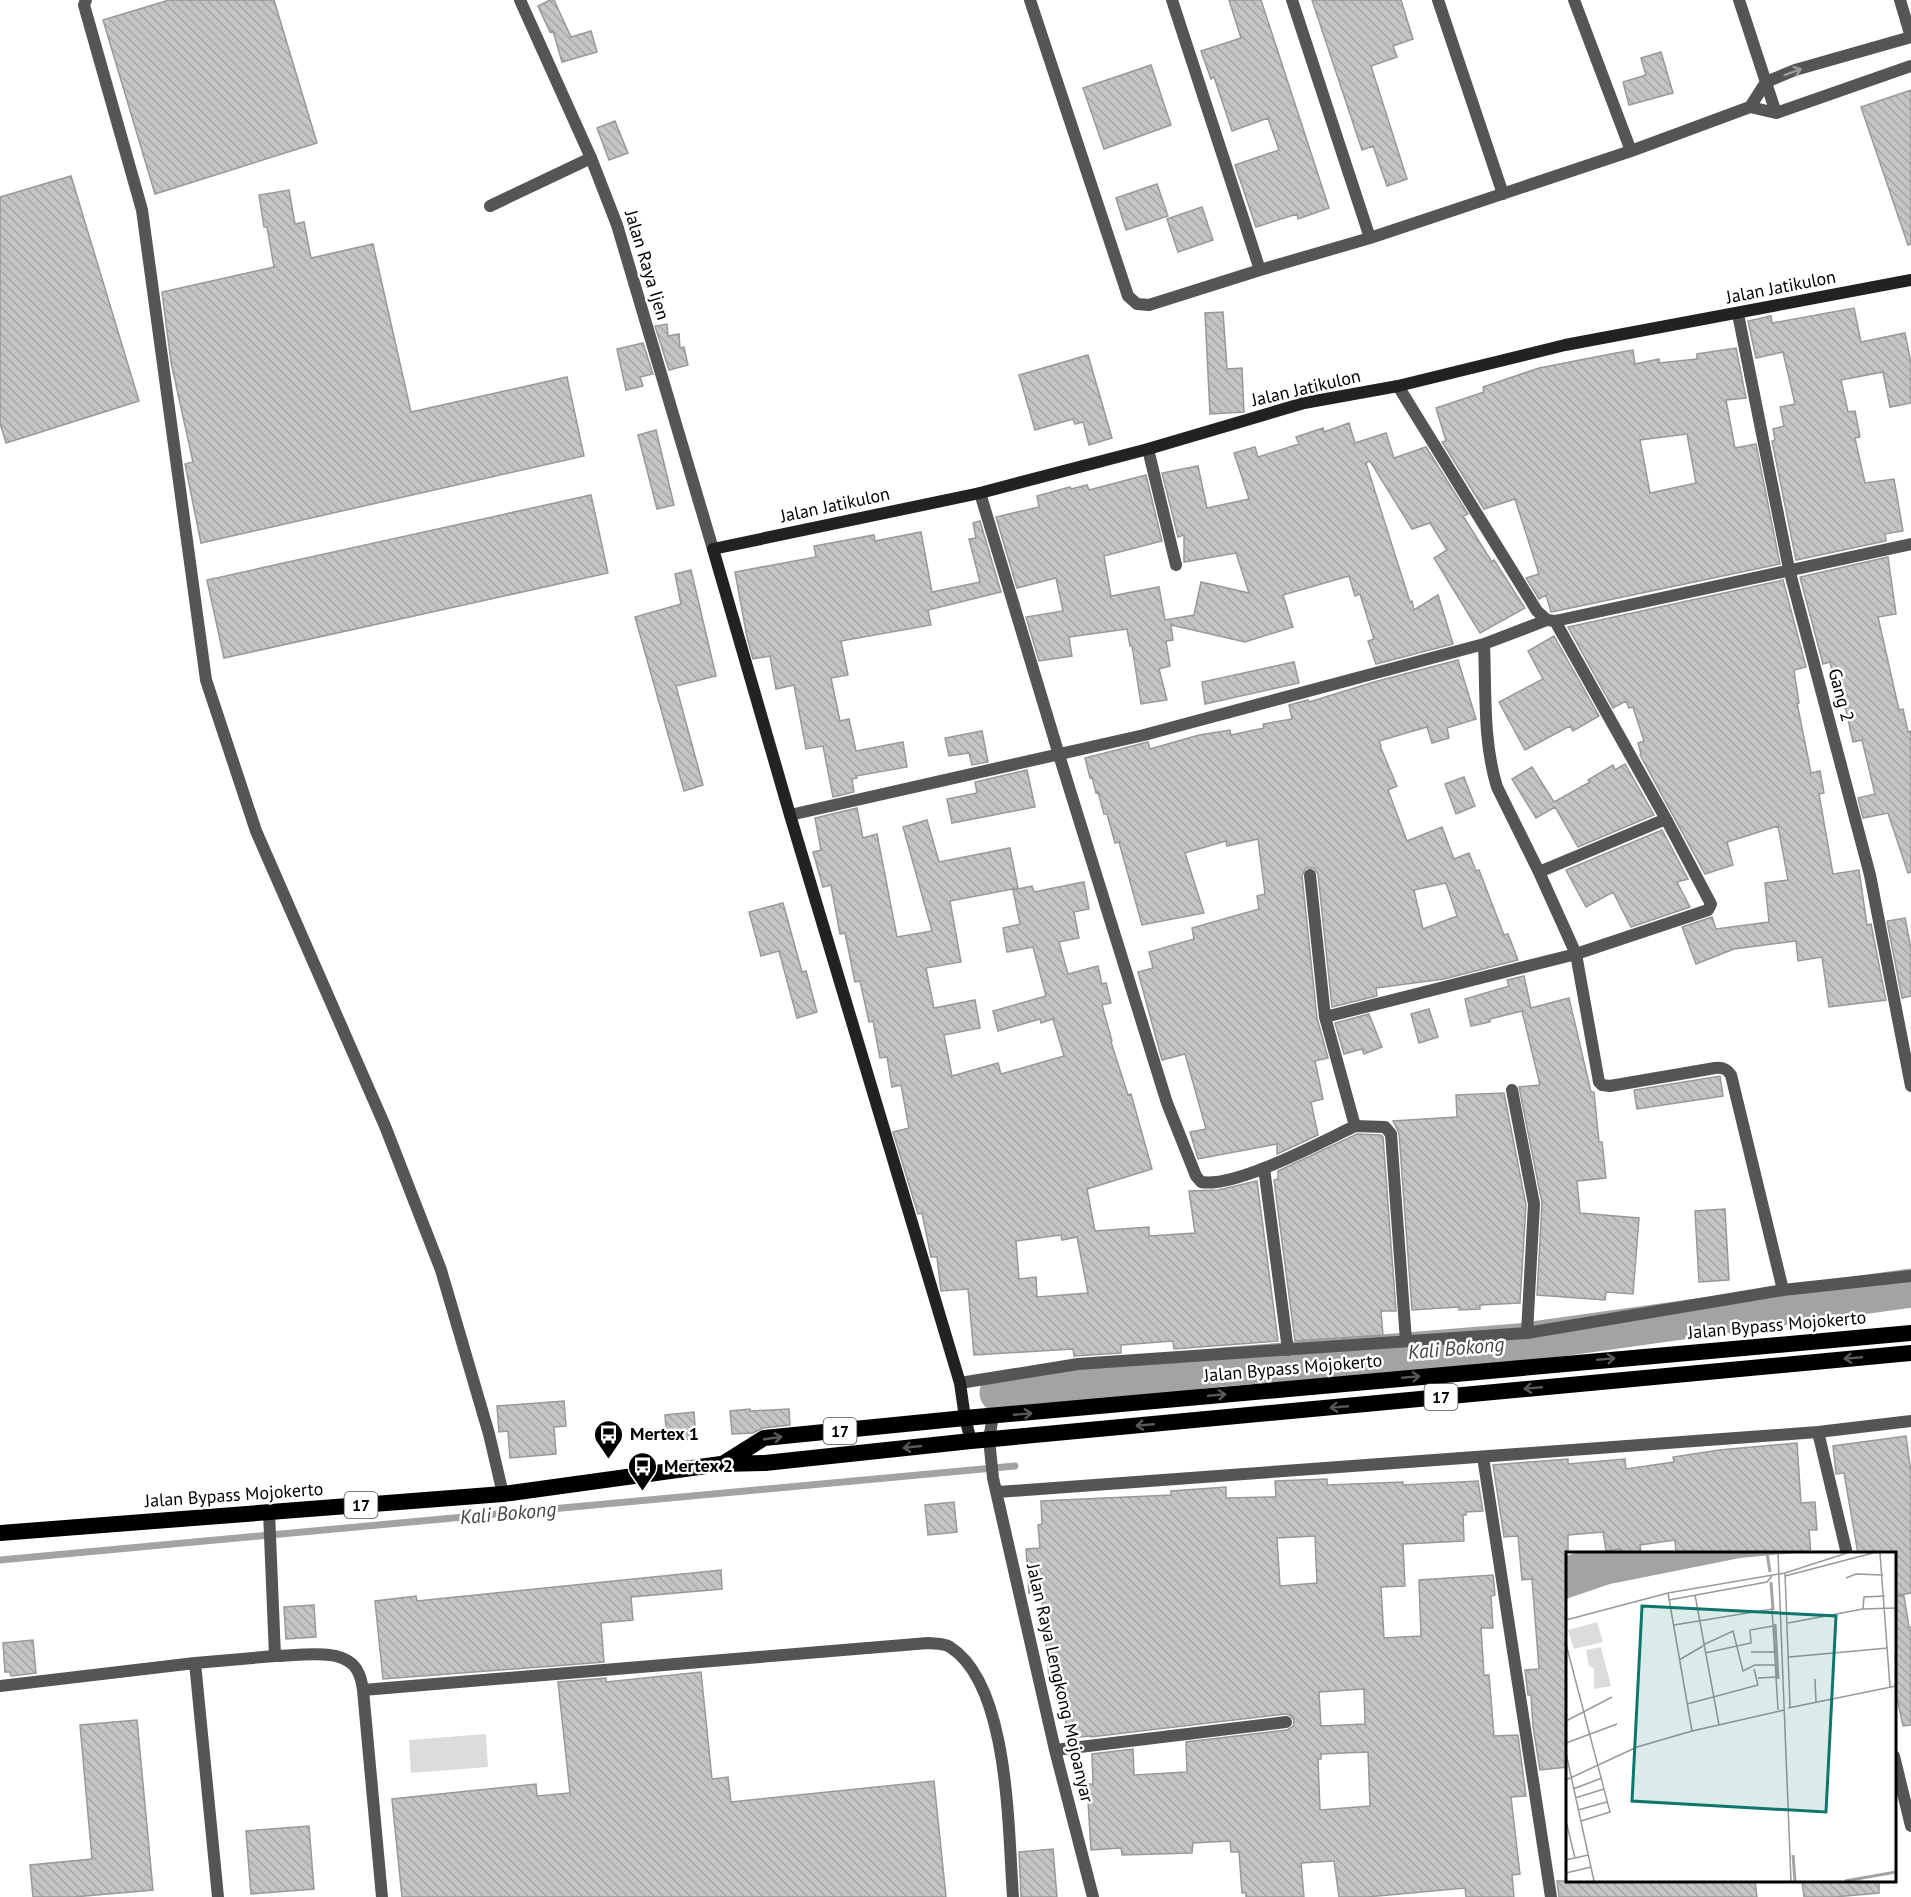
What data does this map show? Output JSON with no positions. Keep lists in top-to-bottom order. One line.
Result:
{"streets":{"highway":["Jalan Bypass Mojokerto","17"],"main road":["Jalan Jatikulon"],"street":["Jalan Raya Ijen","Gang 2","Jalan Raya Lengkong Mojoanyar"]},"crossings":[["Jalan Raya Ijen","Jalan Jatikulon"],["Jalan Jatikulon","Gang 2"],["Jalan Bypass Mojokerto","Jalan Raya Lengkong Mojoanyar"]],"water":["Kali Bokong"],"places":{"bus stop":["Mertex 1","Mertex 2"]}}
